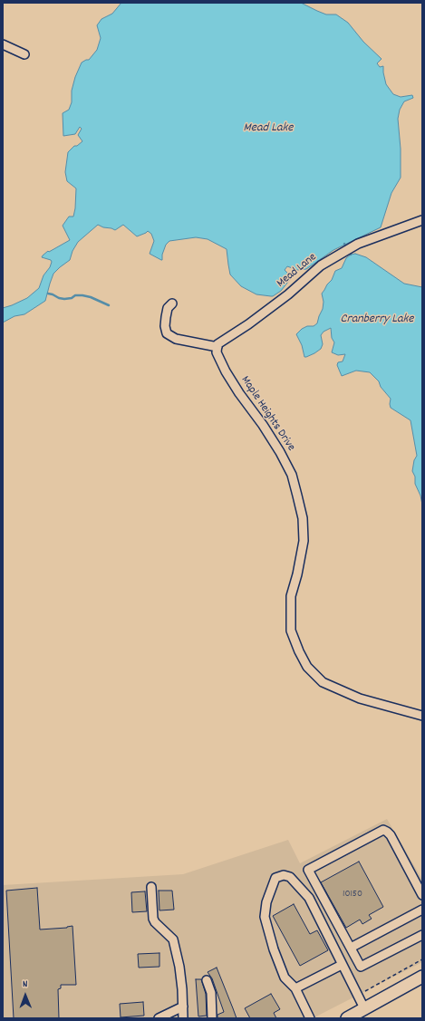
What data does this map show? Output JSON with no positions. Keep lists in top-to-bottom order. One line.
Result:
{"streets":{"street":["Mead Lane","Maple Heights Drive"]},"crossings":[["Mead Lane","Maple Heights Drive"]],"water":["Mead Lake","Cranberry Lake"],"house_numbers":["10150"],"north":"top"}
